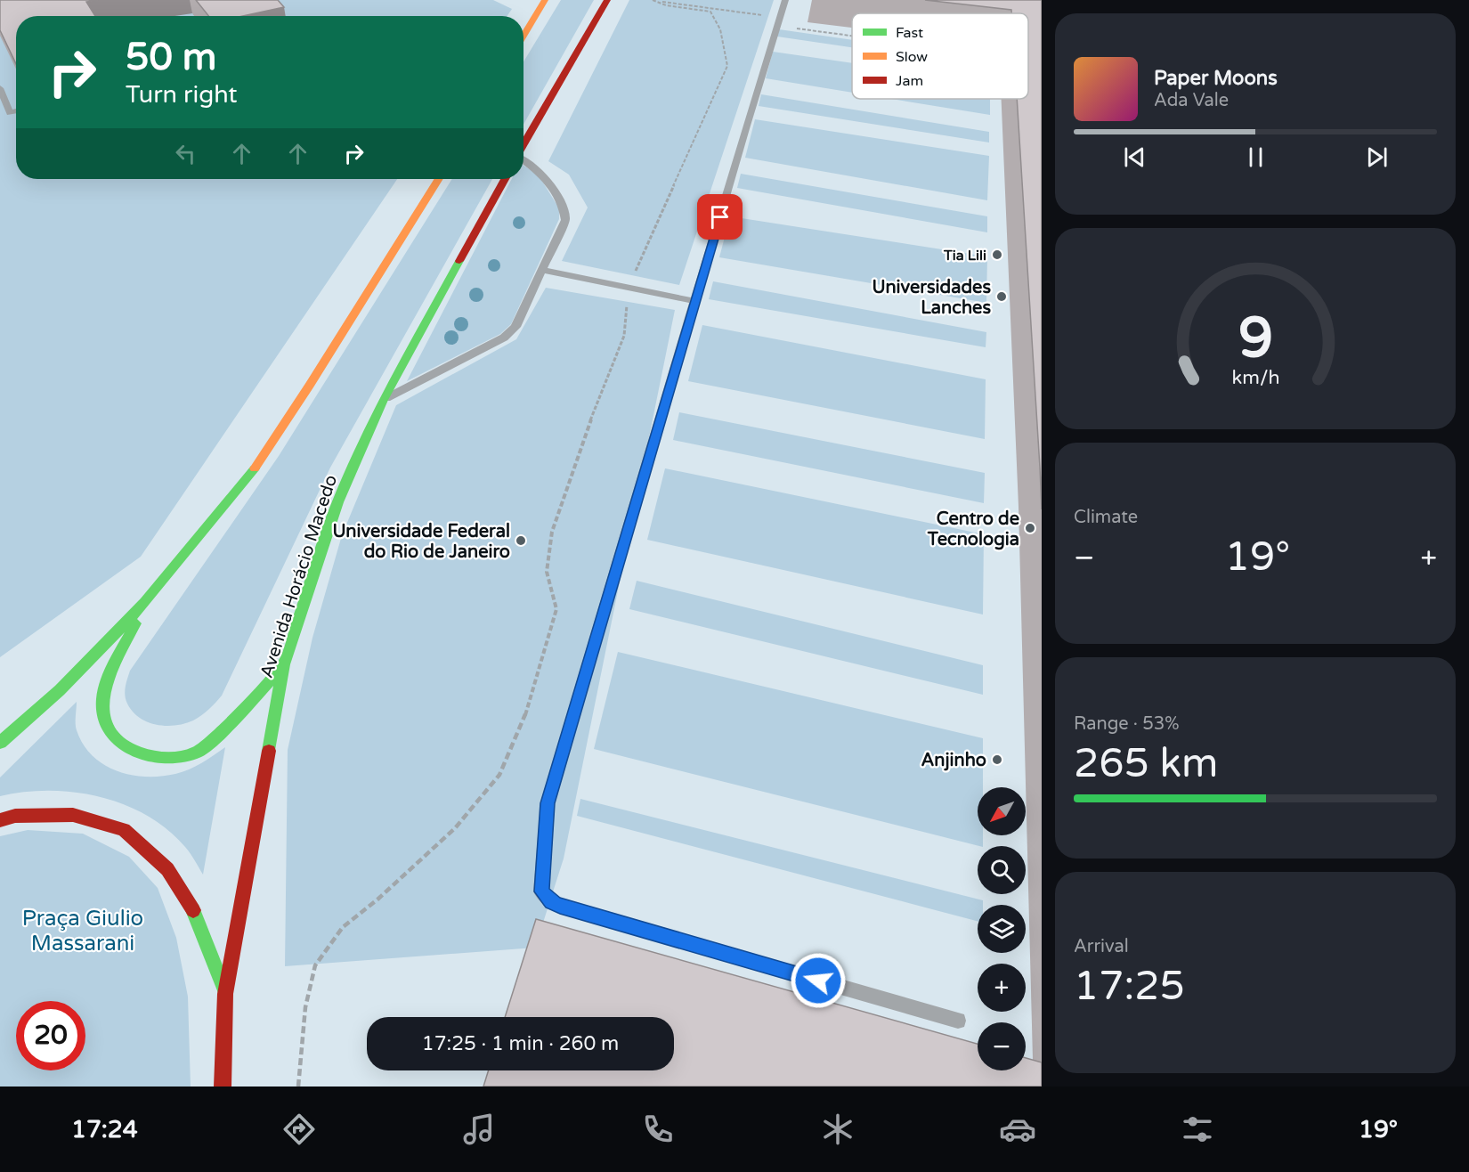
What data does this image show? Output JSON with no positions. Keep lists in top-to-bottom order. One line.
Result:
{"streets":{"street":["Avenida Horácio Macedo"]},"parks":["Praça Giulio Massarani"],"places":["Tia Lili","Universidades Lanches","Centro de Tecnologia","Universidade Federal do Rio de Janeiro","Anjinho"],"legend":["Fast","Slow","Jam"],"north":"bottom left","page":{"turn":["50 m","Turn right"],"song":["Paper Moons","Ada Vale"],"tile":["Climate",["Range · 53%","265 km"],["Arrival","17:25"]],"heat":["−","19°","+"],"map_buttons":["+","−"],"limit":"20","trip":"17:25 · 1 min · 260 m","tabs":["17:24","19°"],"gauge":["9","km/h"]}}
